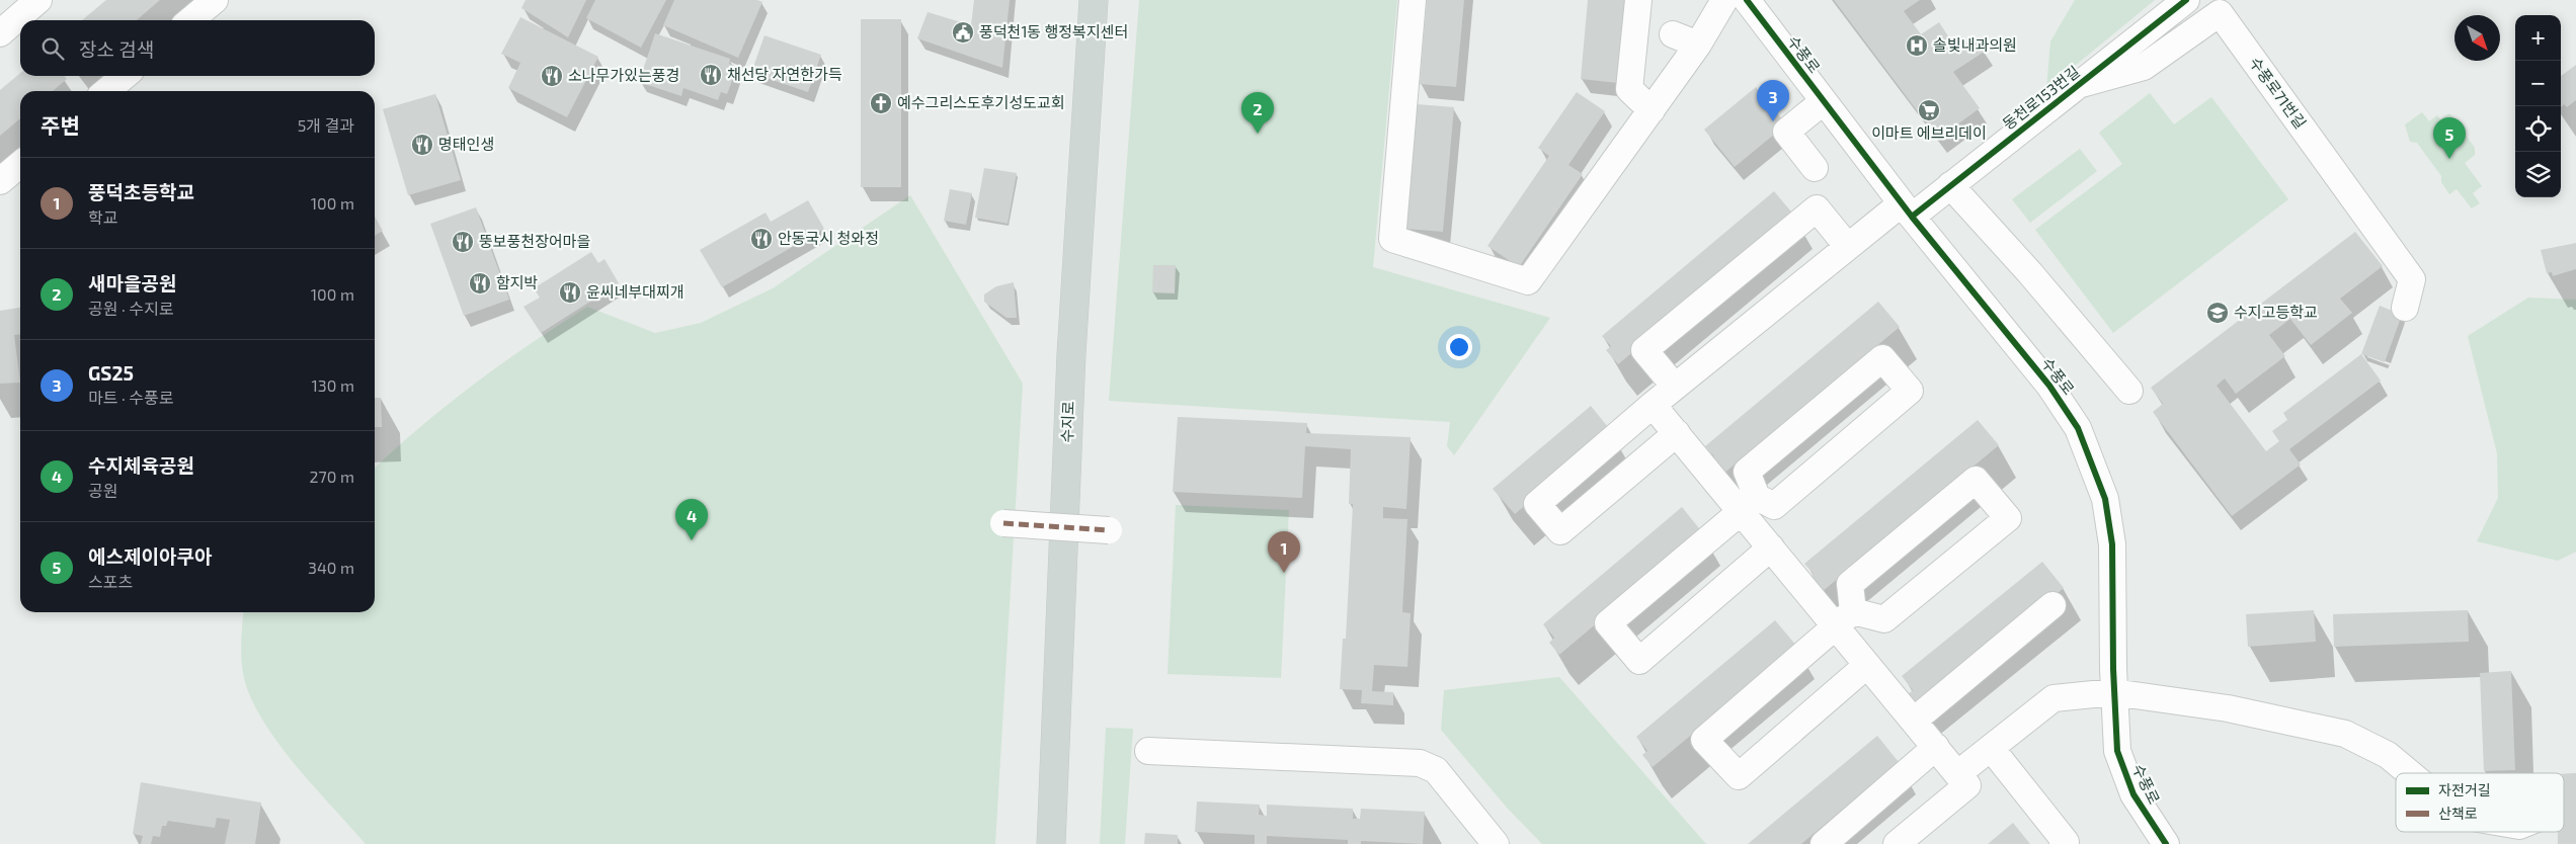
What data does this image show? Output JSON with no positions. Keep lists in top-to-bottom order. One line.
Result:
{"streets":{"main road":["수지로"],"street":["수풍로","수풍로71번길","동천로153번길"]},"crossings":[["수풍로","동천로153번길"],["수풍로71번길","동천로153번길"]],"places":{"public building":["풍덕천1동 행정복지센터"],"hospital":["솔빛내과의원"],"restaurant":["채선당 자연한가득","소나무가있는풍경","명태인생","안동국시 청와정","뚱보풍천장어마을","함지박","윤씨네부대찌개"],"church":["예수그리스도후기성도교회"],"supermarket":["이마트 에브리데이"],"school or university":["수지고등학교"]},"legend":["자전거길","산책로"],"north":"bottom right","page":{"map_buttons":["+","−"],"search":"장소 검색","pins":["3","2","5","4","1"],"heading":["주변","5개 결과"],"list":[{"mark":"1","name":"풍덕초등학교","note":"학교","value":"100 m"},{"mark":"2","name":"새마을공원","note":"공원 · 수지로","value":"100 m"},{"mark":"3","name":"GS25","note":"마트 · 수풍로","value":"130 m"},{"mark":"4","name":"수지체육공원","note":"공원","value":"270 m"},{"mark":"5","name":"에스제이아쿠아","note":"스포츠","value":"340 m"}]}}
